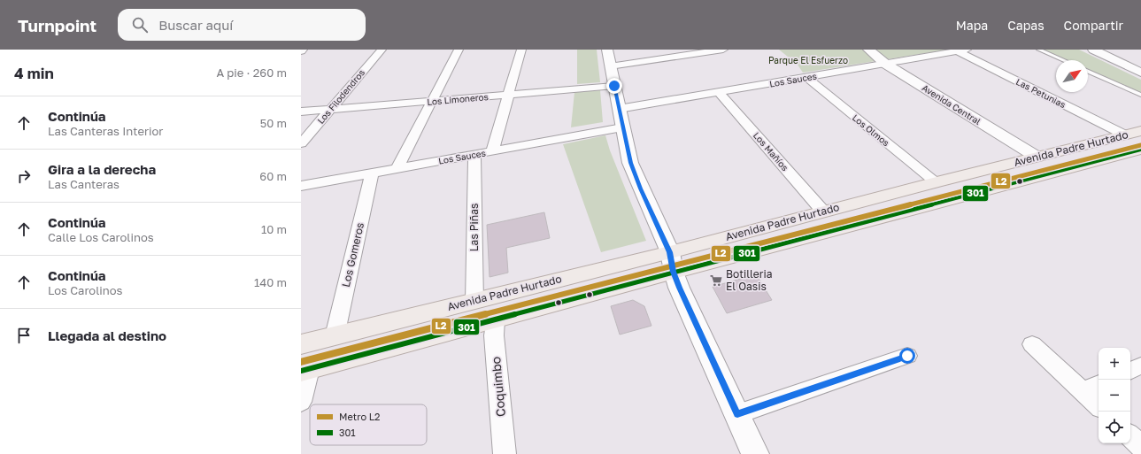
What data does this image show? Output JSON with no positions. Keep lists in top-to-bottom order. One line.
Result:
{"streets":{"main road":["Avenida Padre Hurtado"],"street":["Los Sauces","Las Petunias","Los Filodendros","Los Limoneros","Avenida Central","Los Olmos","Los Mañíos","Las Piñas","Los Gomeros","Coquimbo"]},"crossings":[["Los Sauces","Las Petunias"],["Los Sauces","Avenida Central"],["Los Sauces","Los Olmos"],["Los Sauces","Los Mañíos"],["Los Sauces","Las Piñas"],["Los Sauces","Los Gomeros"],["Las Petunias","Avenida Padre Hurtado"],["Los Filodendros","Los Limoneros"],["Avenida Central","Avenida Padre Hurtado"],["Los Olmos","Avenida Padre Hurtado"],["Avenida Padre Hurtado","Los Mañíos"],["Avenida Padre Hurtado","Las Piñas"],["Avenida Padre Hurtado","Los Gomeros"],["Avenida Padre Hurtado","Coquimbo"]],"parks":["Parque El Esfuerzo"],"places":{"supermarket":["Botilleria El Oasis"]},"lines":["metro line L2","transit line 301"],"legend":["Metro L2","301"],"north":"top right","page":{"header":"Turnpoint","search":"Buscar aquí","nav":["Mapa","Capas","Compartir"],"heading":["4 min","A pie · 260 m"],"list":[["Continúa","Las Canteras Interior","50 m"],["Gira a la derecha","Las Canteras","60 m"],["Continúa","Calle Los Carolinos","10 m"],["Continúa","Los Carolinos","140 m"],"Llegada al destino"],"map_buttons":["+","−"]}}
